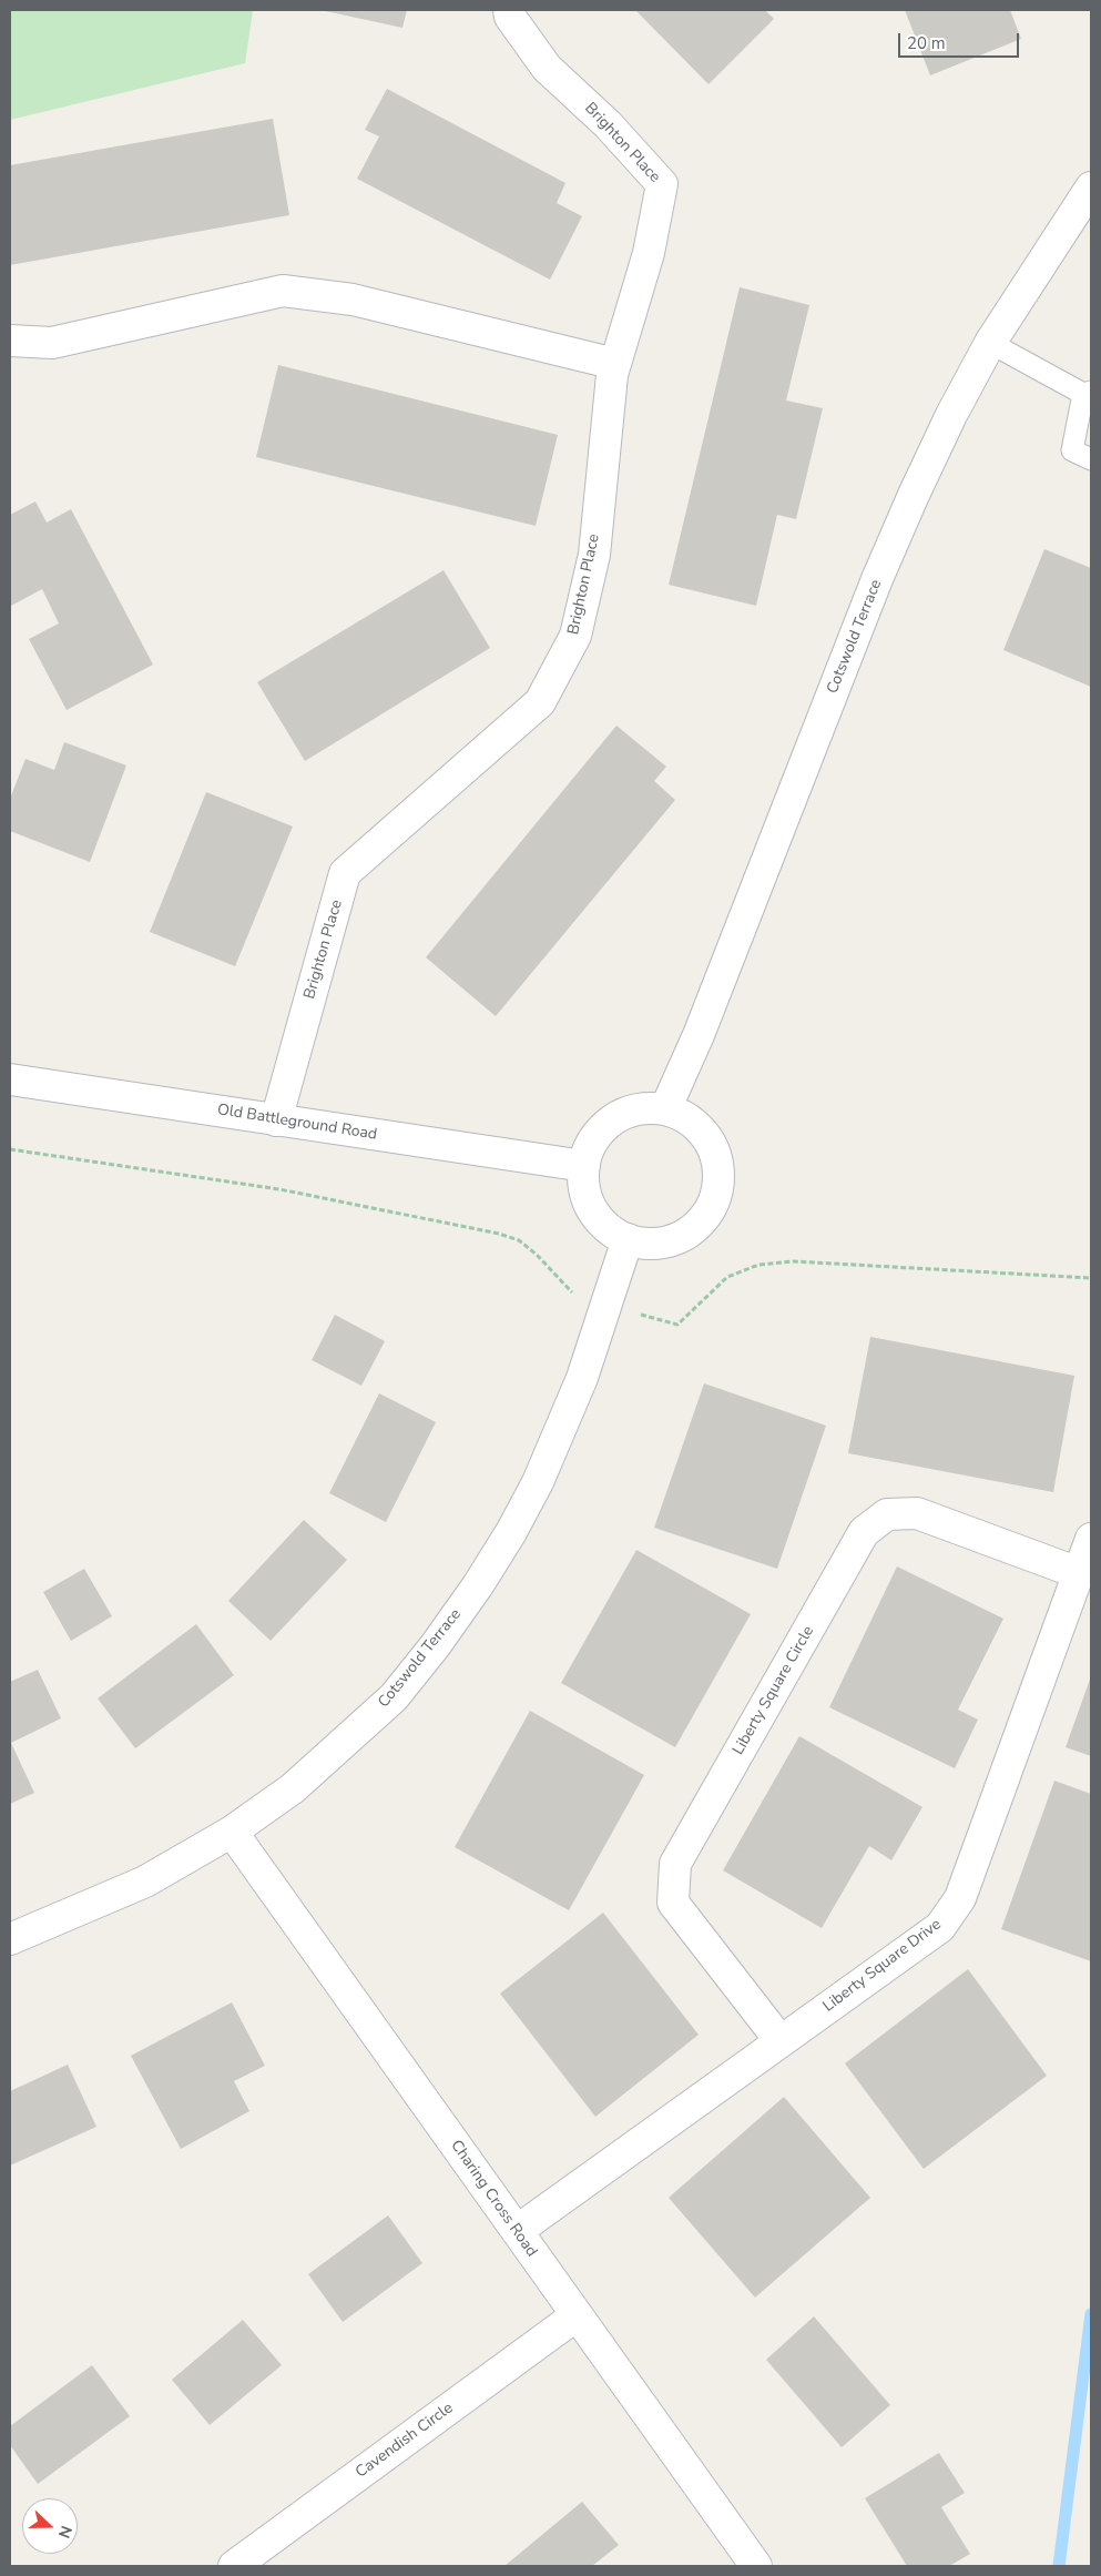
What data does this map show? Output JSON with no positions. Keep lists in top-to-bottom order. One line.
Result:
{"streets":{"street":["Brighton Place","Cotswold Terrace","Old Battleground Road","Liberty Square Circle","Liberty Square Drive","Charing Cross Road","Cavendish Circle"]},"crossings":[["Brighton Place","Old Battleground Road"],["Cotswold Terrace","Old Battleground Road"],["Cotswold Terrace","Charing Cross Road"],["Liberty Square Circle","Liberty Square Drive"],["Liberty Square Drive","Charing Cross Road"],["Charing Cross Road","Cavendish Circle"]],"scale_bar":"20 m","north":"right"}
